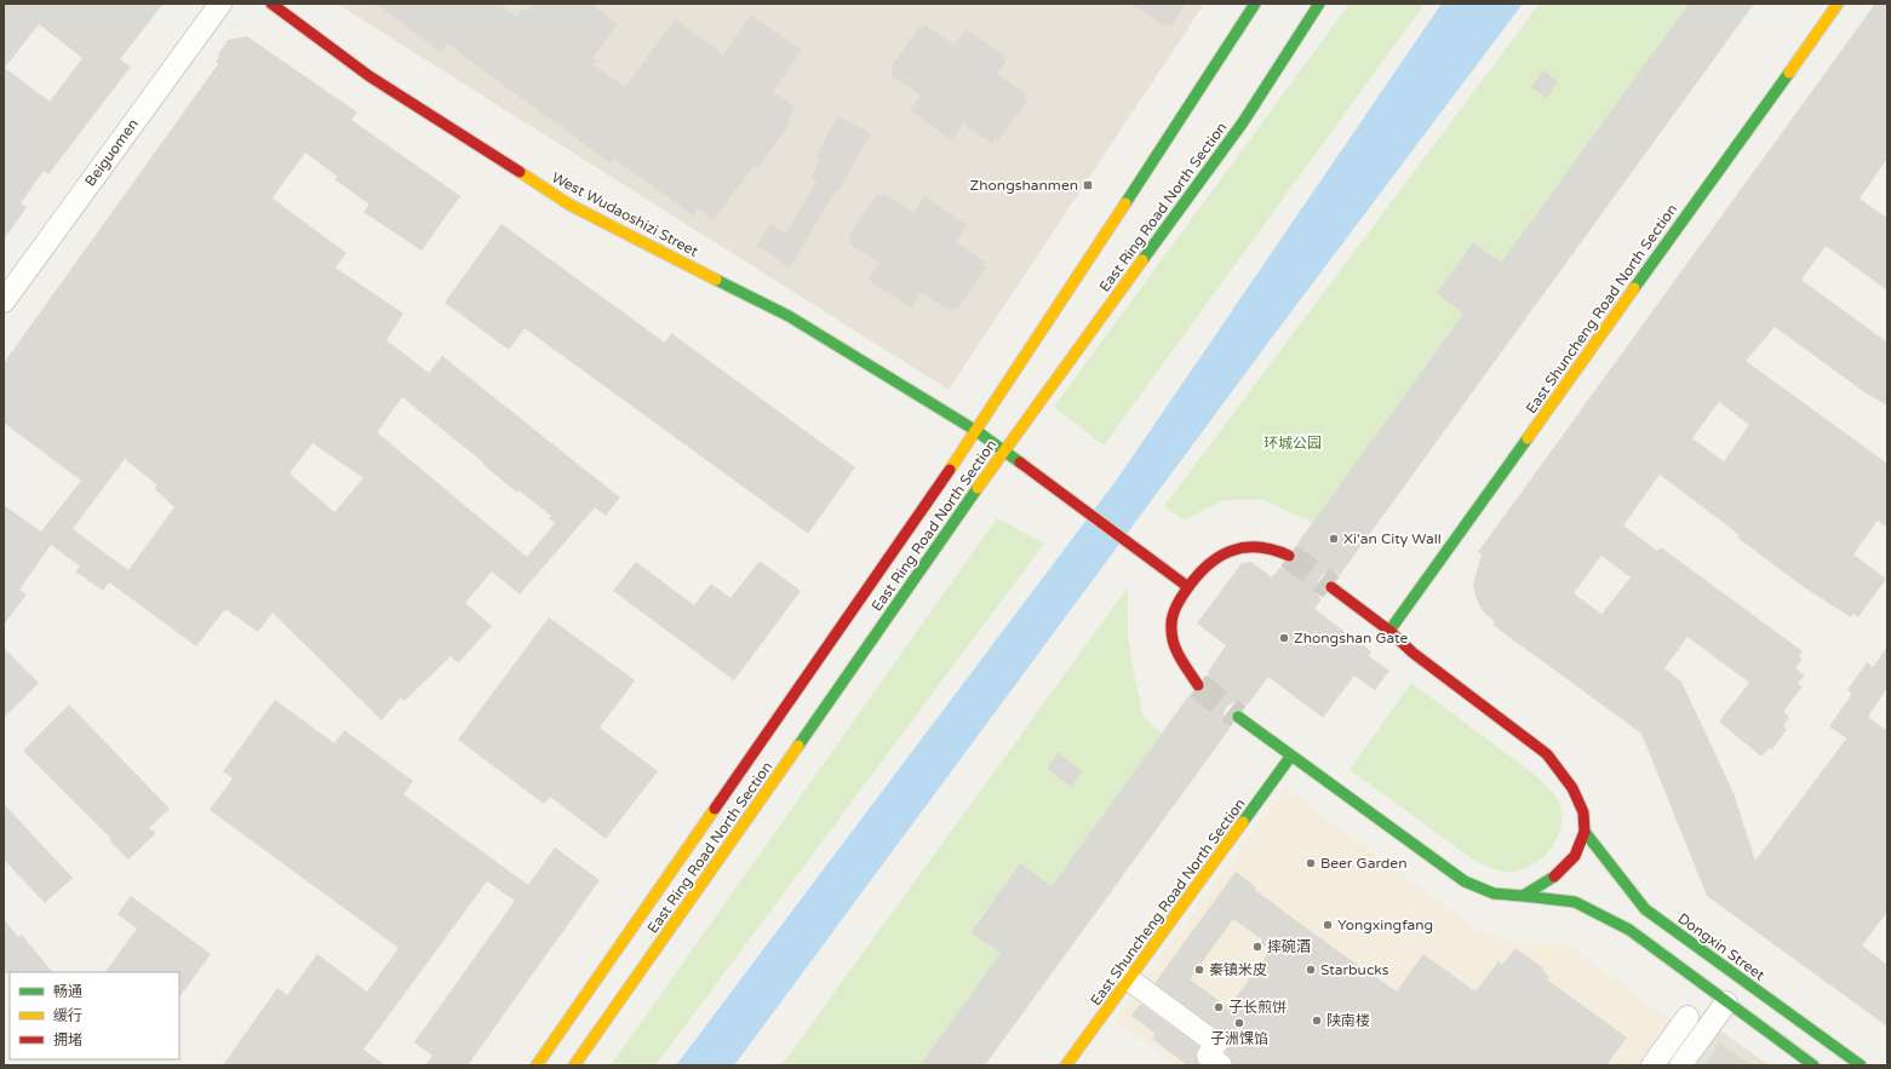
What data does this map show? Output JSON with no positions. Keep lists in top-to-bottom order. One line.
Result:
{"streets":{"main road":["East Ring Road North Section","West Wudaoshizi Street","East Shuncheng Road North Section","Dongxin Street"],"street":["Beiguomen"]},"crossings":[["East Ring Road North Section","West Wudaoshizi Street"]],"parks":["环城公园"],"places":{"transit":["Zhongshanmen"],"other":["Xi'an City Wall","Zhongshan Gate","Beer Garden","Yongxingfang","摔碗酒","秦镇米皮","Starbucks","子长煎饼","陕南楼","子洲馃馅"]},"legend":["畅通","缓行","拥堵"]}
